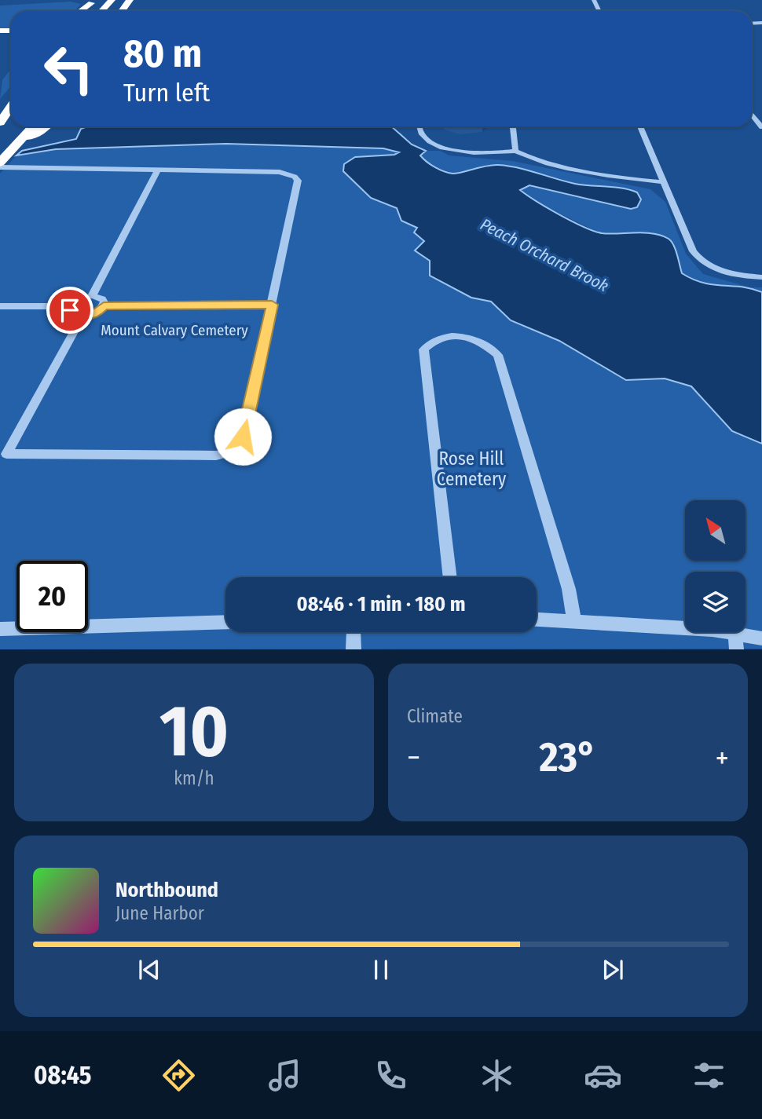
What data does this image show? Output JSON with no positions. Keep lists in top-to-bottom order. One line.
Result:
{"water":["Peach Orchard Brook"],"parks":["Mount Calvary Cemetery","Rose Hill Cemetery"],"north":"top left","page":{"turn":["80 m","Turn left"],"limit":"20","trip":"08:46 · 1 min · 180 m","tile":[["10","km/h"],"Climate"],"heat":["−","23°","+"],"song":["Northbound","June Harbor"],"tabs":"08:45"}}
